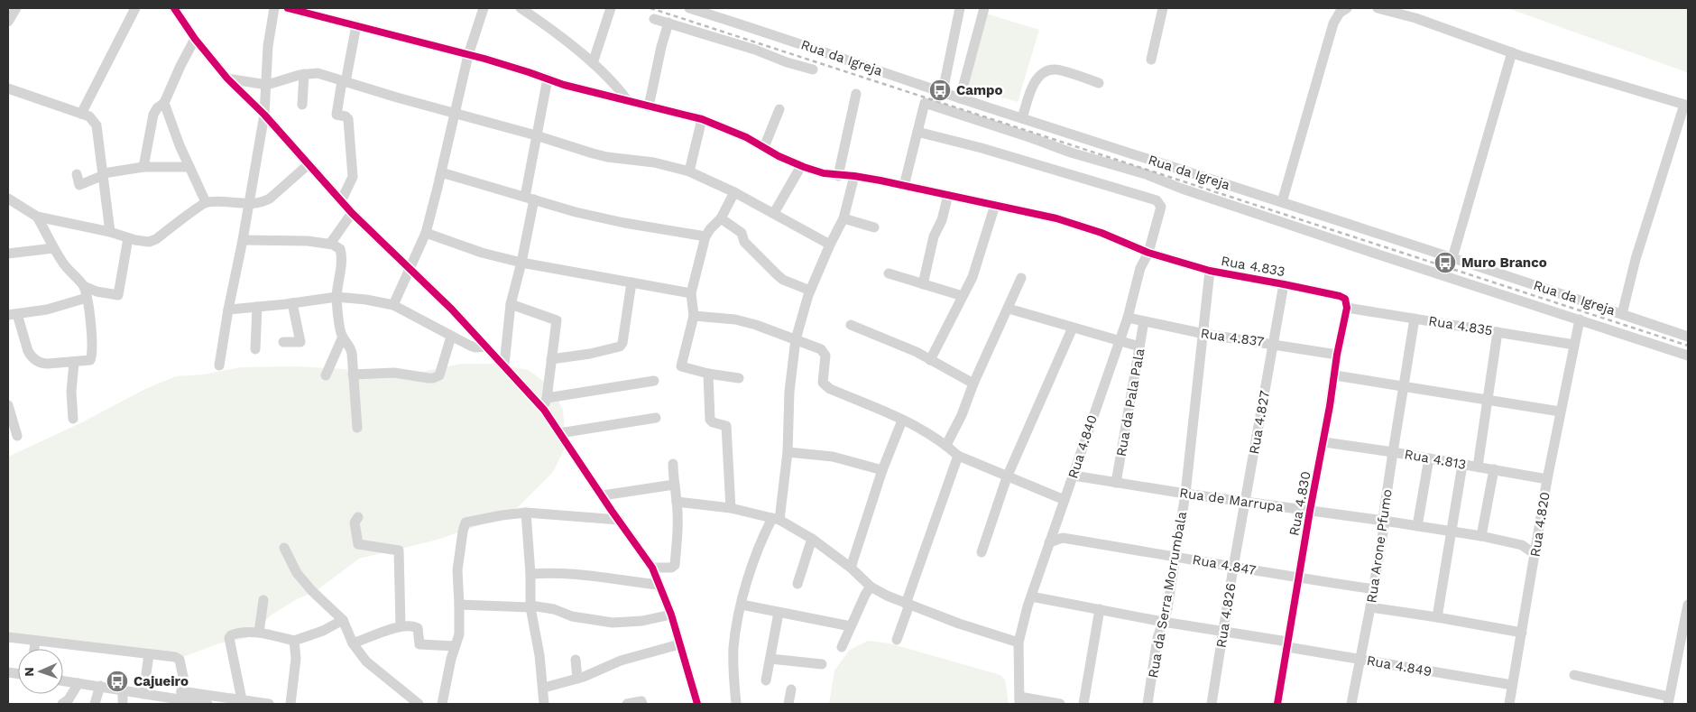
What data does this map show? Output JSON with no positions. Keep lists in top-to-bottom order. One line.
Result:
{"streets":{"street":["Rua da Igreja","Rua 4.833","Rua 4.835","Rua 4.837","Rua da Pala Pala","Rua 4.827","Rua 4.840","Rua 4.813","Rua de Marrupa","Rua 4.830","Rua 4.820","Rua Arone Pfumo","Rua 4.847","Rua da Serra Morrumbala","Rua 4.826","Rua 4.849"]},"crossings":[["Rua da Igreja","Rua 4.840"],["Rua da Igreja","Rua 4.820"],["Rua 4.833","Rua 4.835"],["Rua 4.833","Rua 4.827"],["Rua 4.833","Rua 4.840"],["Rua 4.833","Rua 4.830"],["Rua 4.833","Rua da Serra Morrumbala"],["Rua 4.835","Rua 4.830"],["Rua 4.835","Rua 4.820"],["Rua 4.835","Rua Arone Pfumo"],["Rua 4.837","Rua da Pala Pala"],["Rua 4.837","Rua 4.827"],["Rua 4.837","Rua 4.840"],["Rua 4.837","Rua 4.830"],["Rua 4.837","Rua da Serra Morrumbala"],["Rua da Pala Pala","Rua de Marrupa"],["Rua 4.827","Rua de Marrupa"],["Rua 4.827","Rua 4.826"],["Rua 4.840","Rua de Marrupa"],["Rua 4.840","Rua 4.847"],["Rua 4.840","Rua 4.849"],["Rua 4.813","Rua 4.830"],["Rua 4.813","Rua 4.820"],["Rua 4.813","Rua Arone Pfumo"],["Rua de Marrupa","Rua 4.830"],["Rua de Marrupa","Rua Arone Pfumo"],["Rua de Marrupa","Rua da Serra Morrumbala"],["Rua de Marrupa","Rua 4.826"],["Rua 4.830","Rua 4.847"],["Rua 4.830","Rua 4.849"],["Rua 4.820","Rua 4.849"],["Rua Arone Pfumo","Rua 4.847"],["Rua Arone Pfumo","Rua 4.849"],["Rua 4.847","Rua da Serra Morrumbala"],["Rua 4.847","Rua 4.826"],["Rua da Serra Morrumbala","Rua 4.849"],["Rua 4.826","Rua 4.849"]],"places":{"bus stop":["Campo","Muro Branco","Cajueiro"]},"north":"left"}
